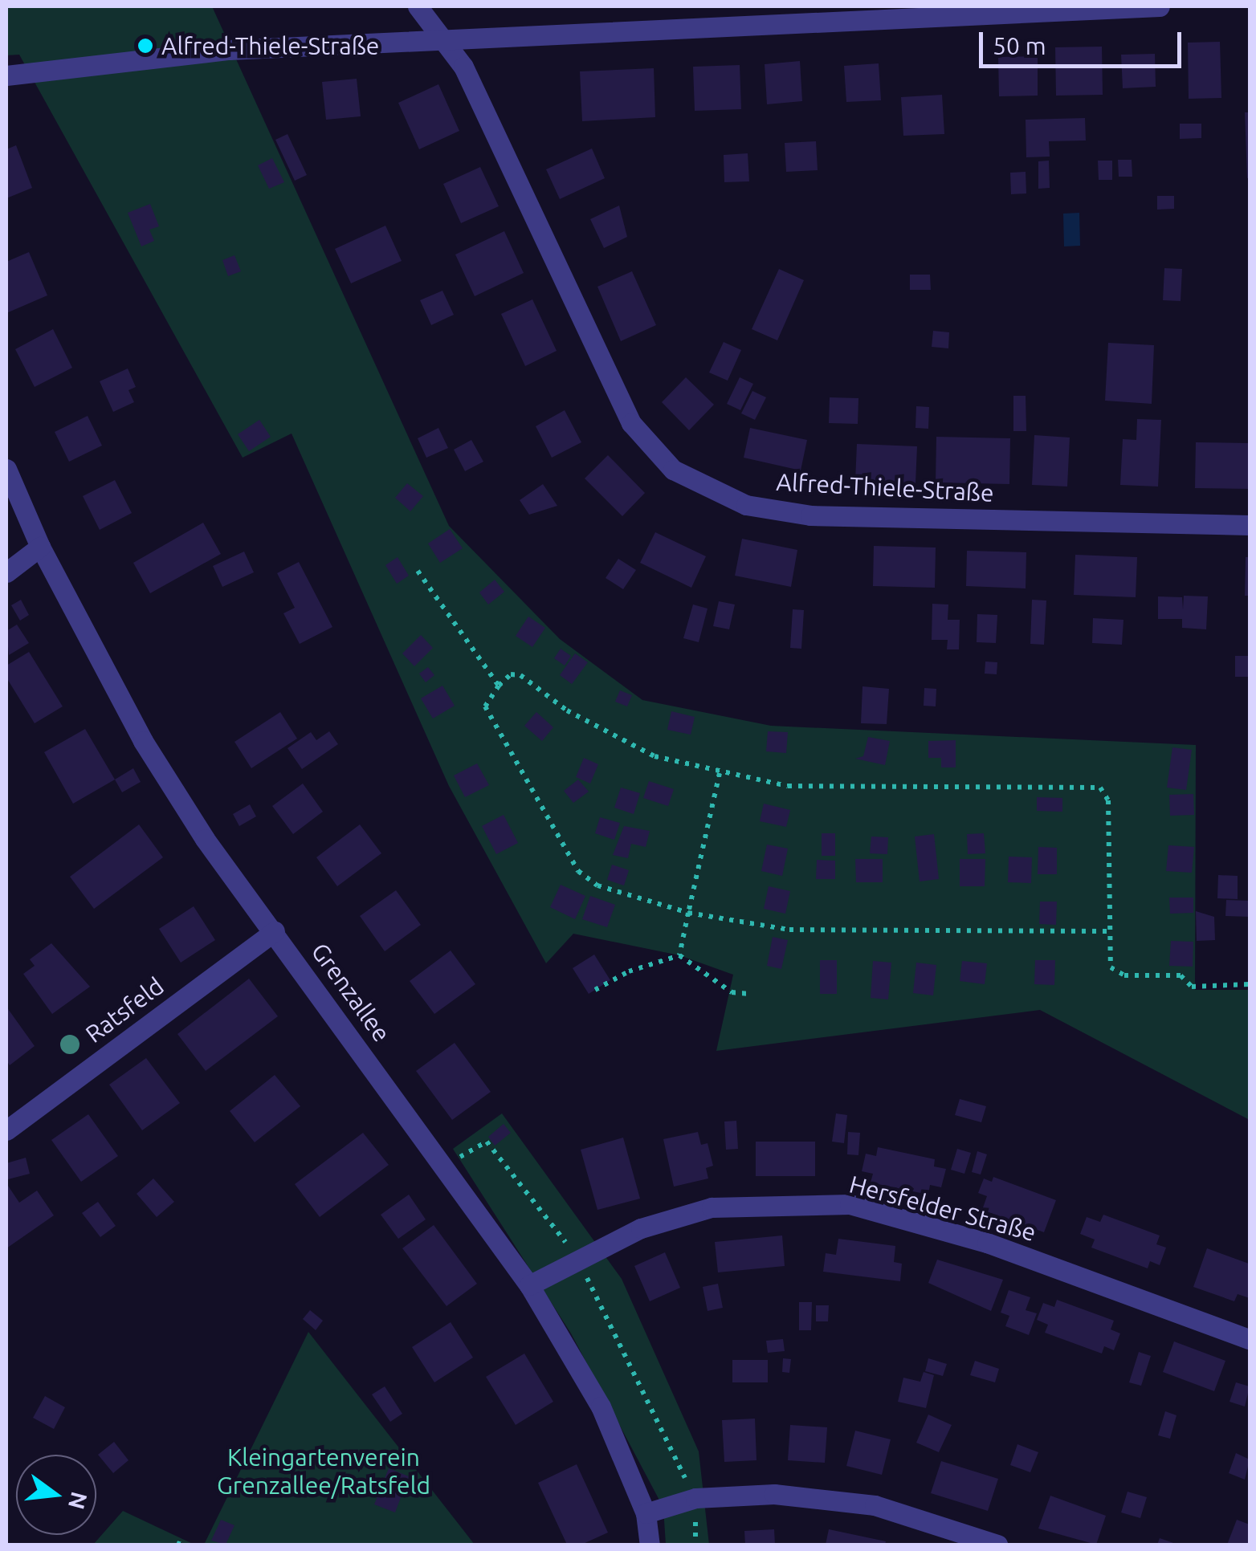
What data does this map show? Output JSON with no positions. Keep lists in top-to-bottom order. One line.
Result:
{"streets":{"street":["Alfred-Thiele-Straße","Grenzallee","Ratsfeld","Hersfelder Straße"]},"crossings":[["Grenzallee","Ratsfeld"],["Grenzallee","Hersfelder Straße"]],"parks":["Kleingartenverein Grenzallee/Ratsfeld"],"places":["Alfred-Thiele-Straße"],"scale_bar":"50 m","north":"right"}
